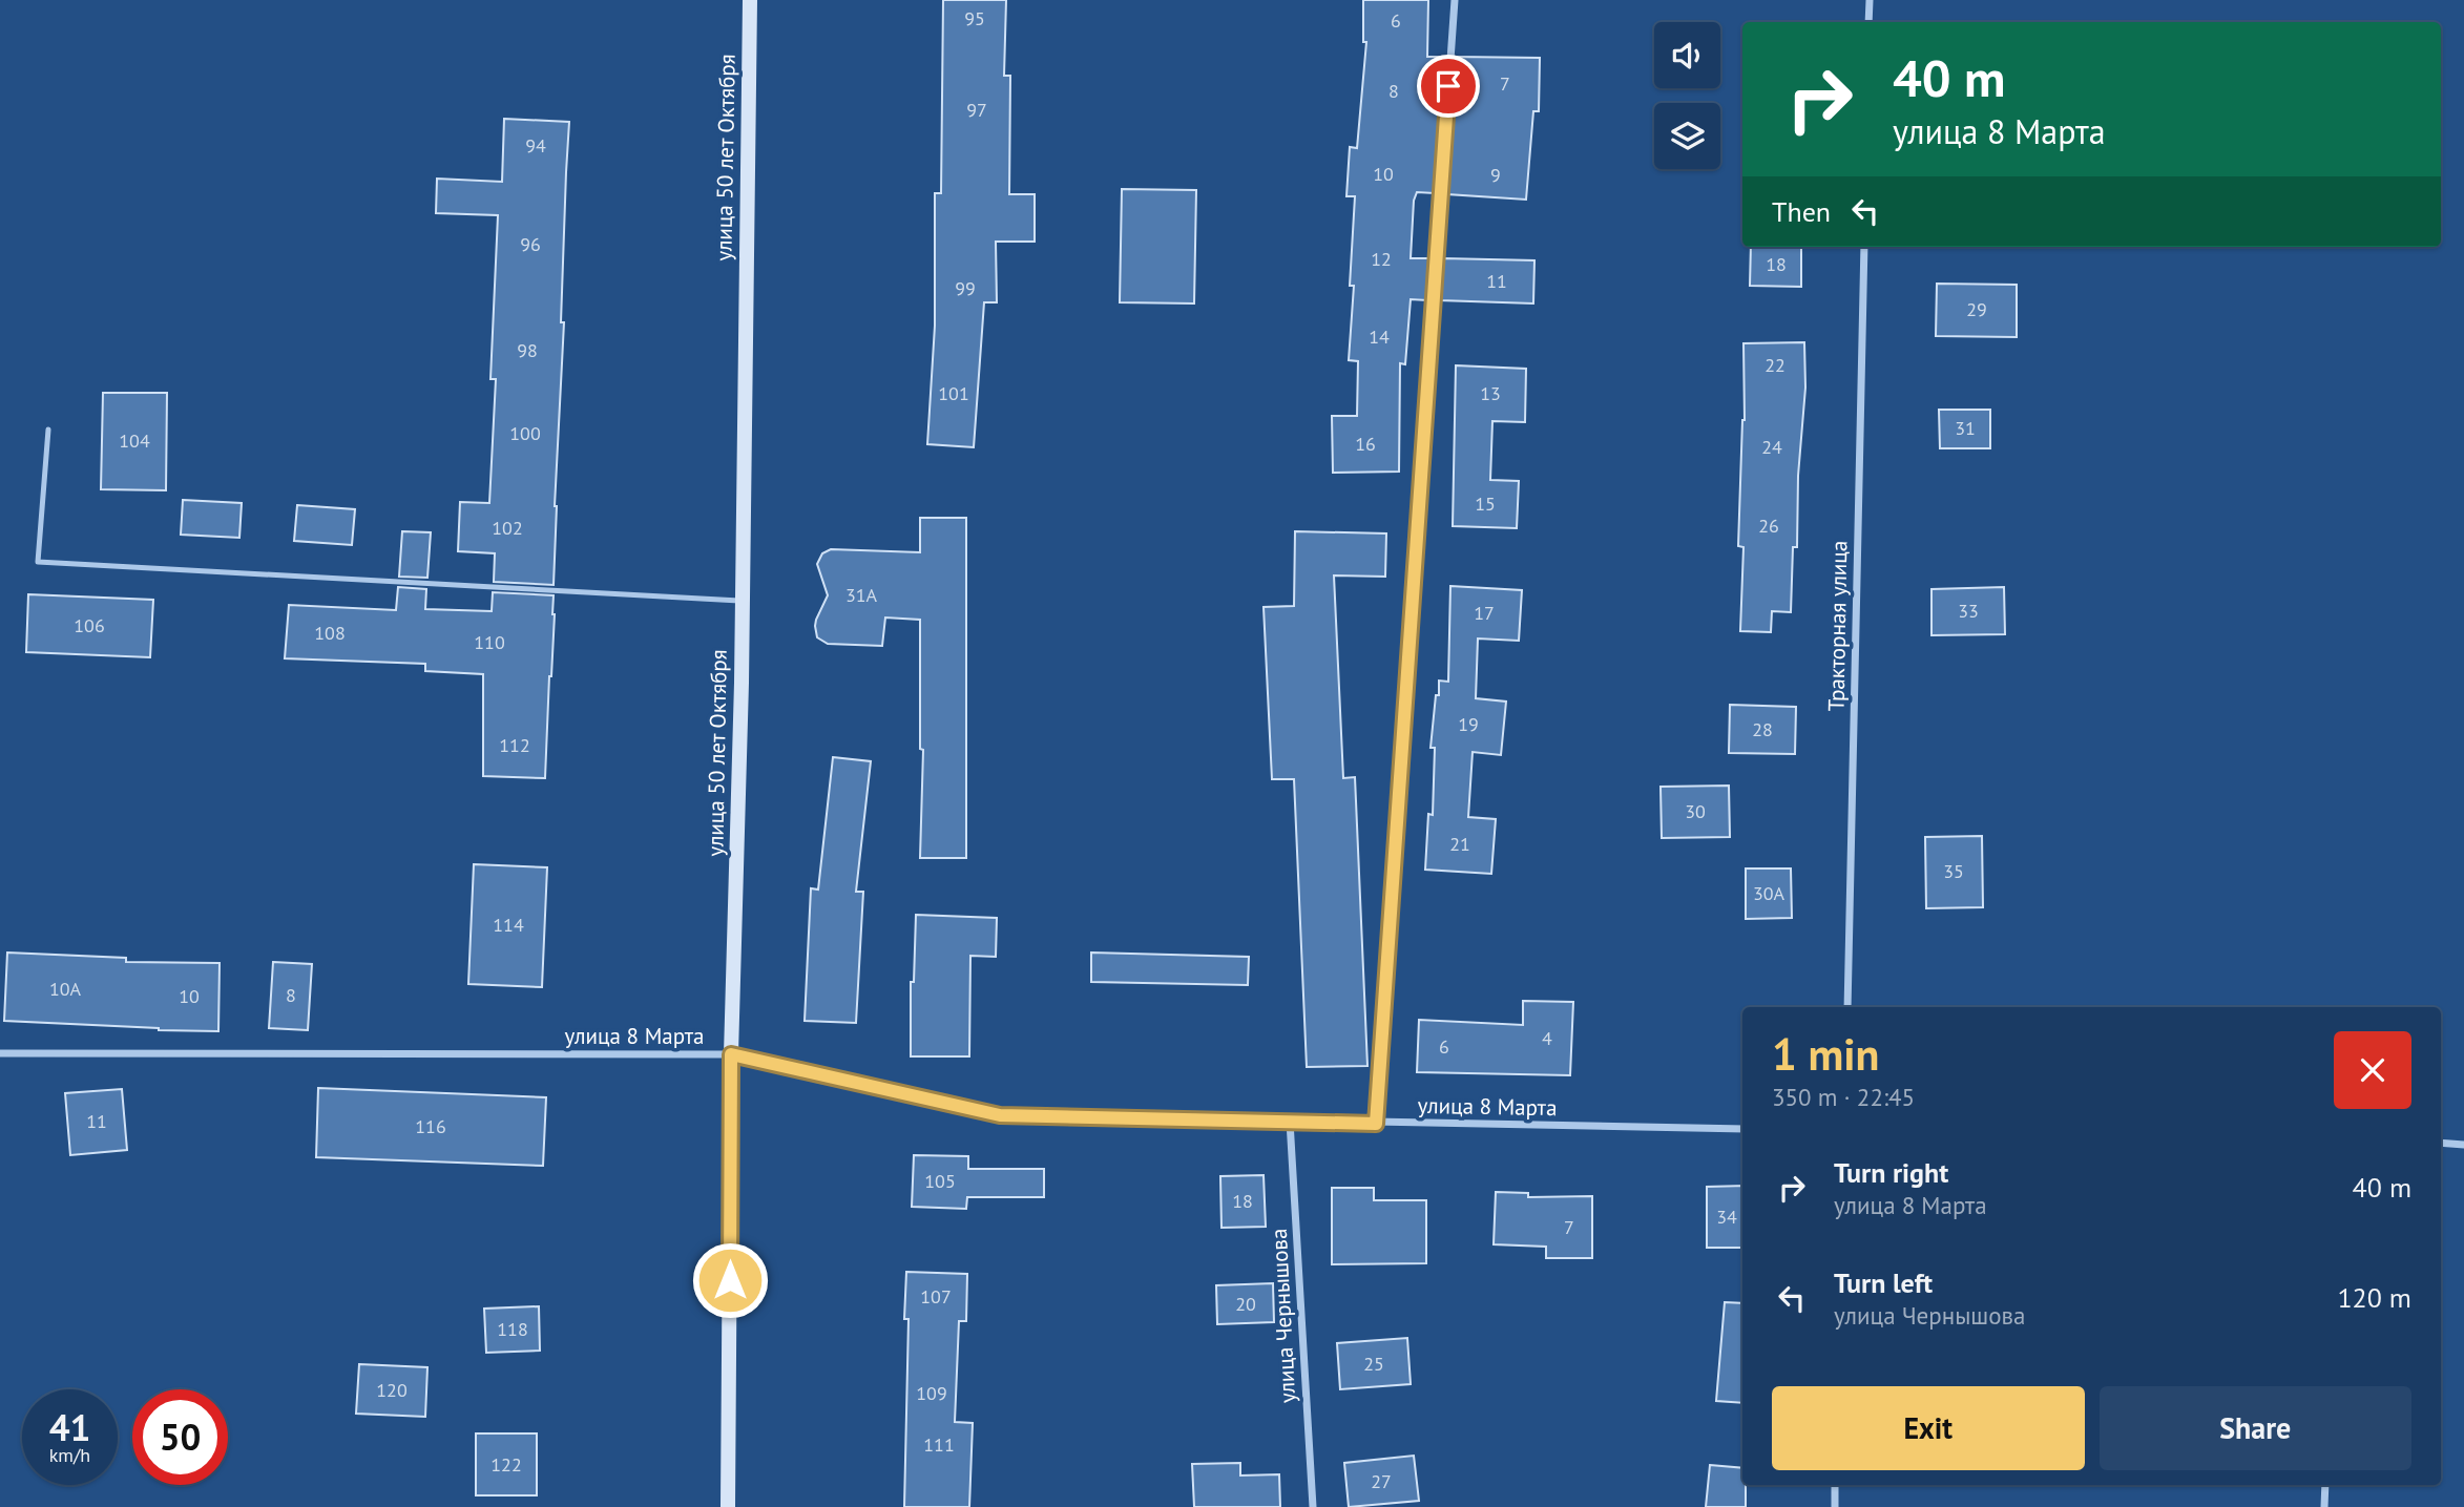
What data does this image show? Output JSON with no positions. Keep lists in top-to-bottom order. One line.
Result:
{"streets":{"main road":["улица 50 лет Октября"],"street":["Тракторная улица","улица 8 Марта","улица Чернышова"]},"crossings":[["улица 50 лет Октября","улица 8 Марта"],["улица 8 Марта","улица Чернышова"]],"house_numbers":["95","6","7","8","97","94","10","9","96","12","18","11","99","29","14","98","22","101","13","31","100","104","16","24","15","26","102","31А","33","17","106","108","110","19","28","112","30","21","35","30А","114","10А","8","10","4","6","11","116","105","18","34","7","107","20","118","25","120","109","111","122","27"],"page":{"turn":["40 m","улица 8 Марта"],"then":"Then","heading":["1 min","350 m · 22:45"],"list":[{"name":"Turn right","note":"улица 8 Марта","value":"40 m"},{"name":"Turn left","note":"улица Чернышова","value":"120 m"}],"buttons":["Exit","Share"],"speed":"41 km/h","limit":"50"}}
